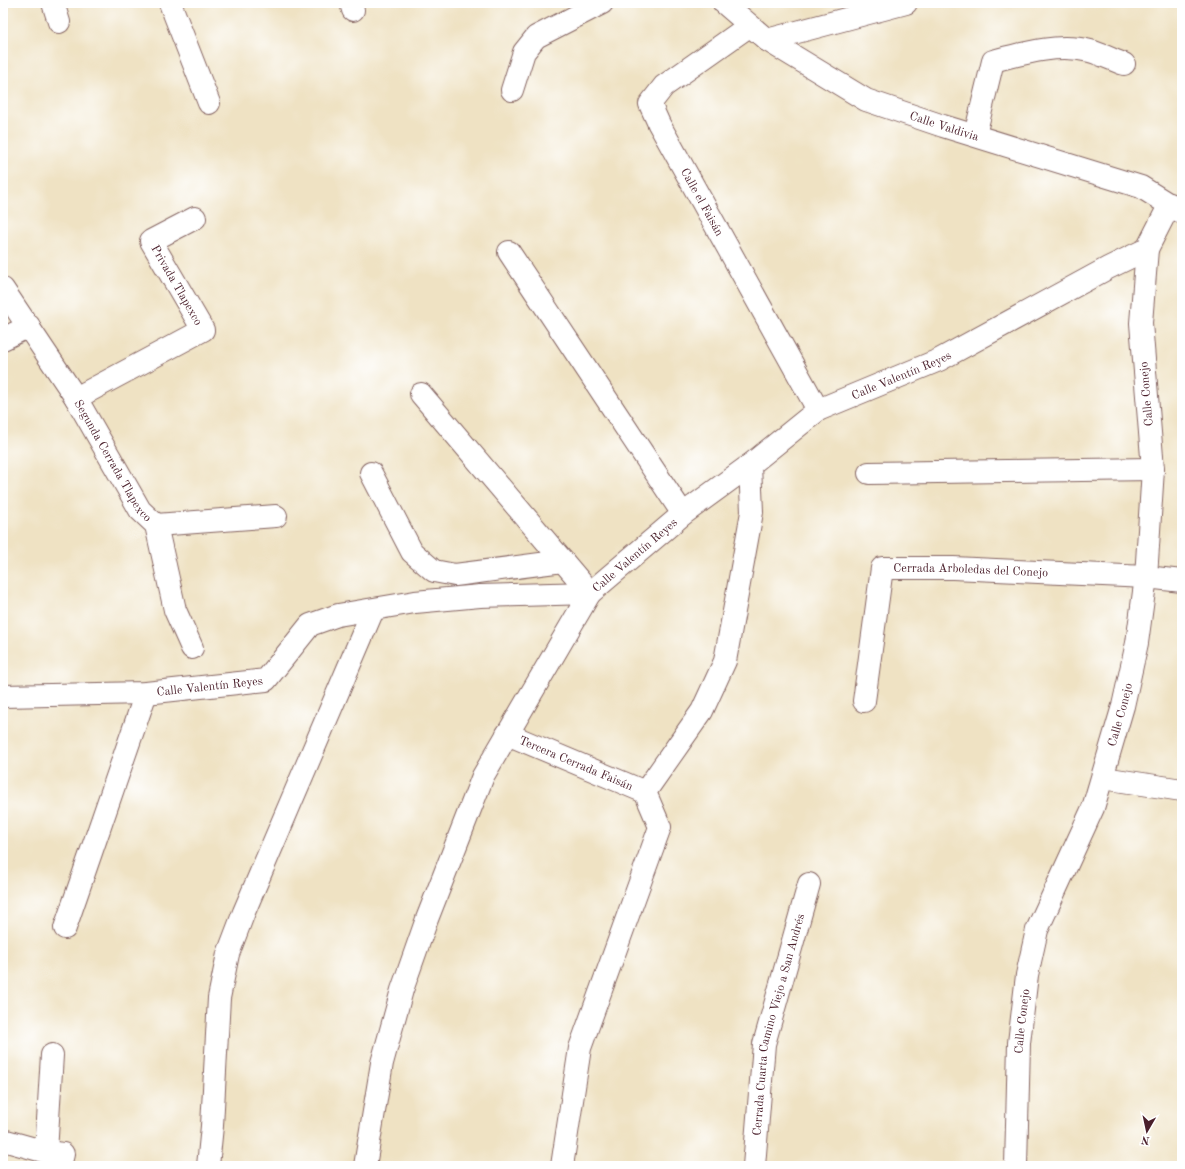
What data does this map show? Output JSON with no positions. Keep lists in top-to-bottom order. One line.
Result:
{"streets":{"street":["Calle Valdivia","Calle el Faisán","Privada Tlapexco","Calle Valentín Reyes","Calle Conejo","Segunda Cerrada Tlapexco","Cerrada Arboledas del Conejo","Tercera Cerrada Faisán","Cerrada Cuarta Camino Viejo a San Andrés"]},"crossings":[["Calle Valdivia","Calle el Faisán"],["Calle el Faisán","Calle Valentín Reyes"],["Privada Tlapexco","Segunda Cerrada Tlapexco"],["Calle Valentín Reyes","Calle Conejo"],["Calle Conejo","Cerrada Arboledas del Conejo"]],"north":"bottom"}
